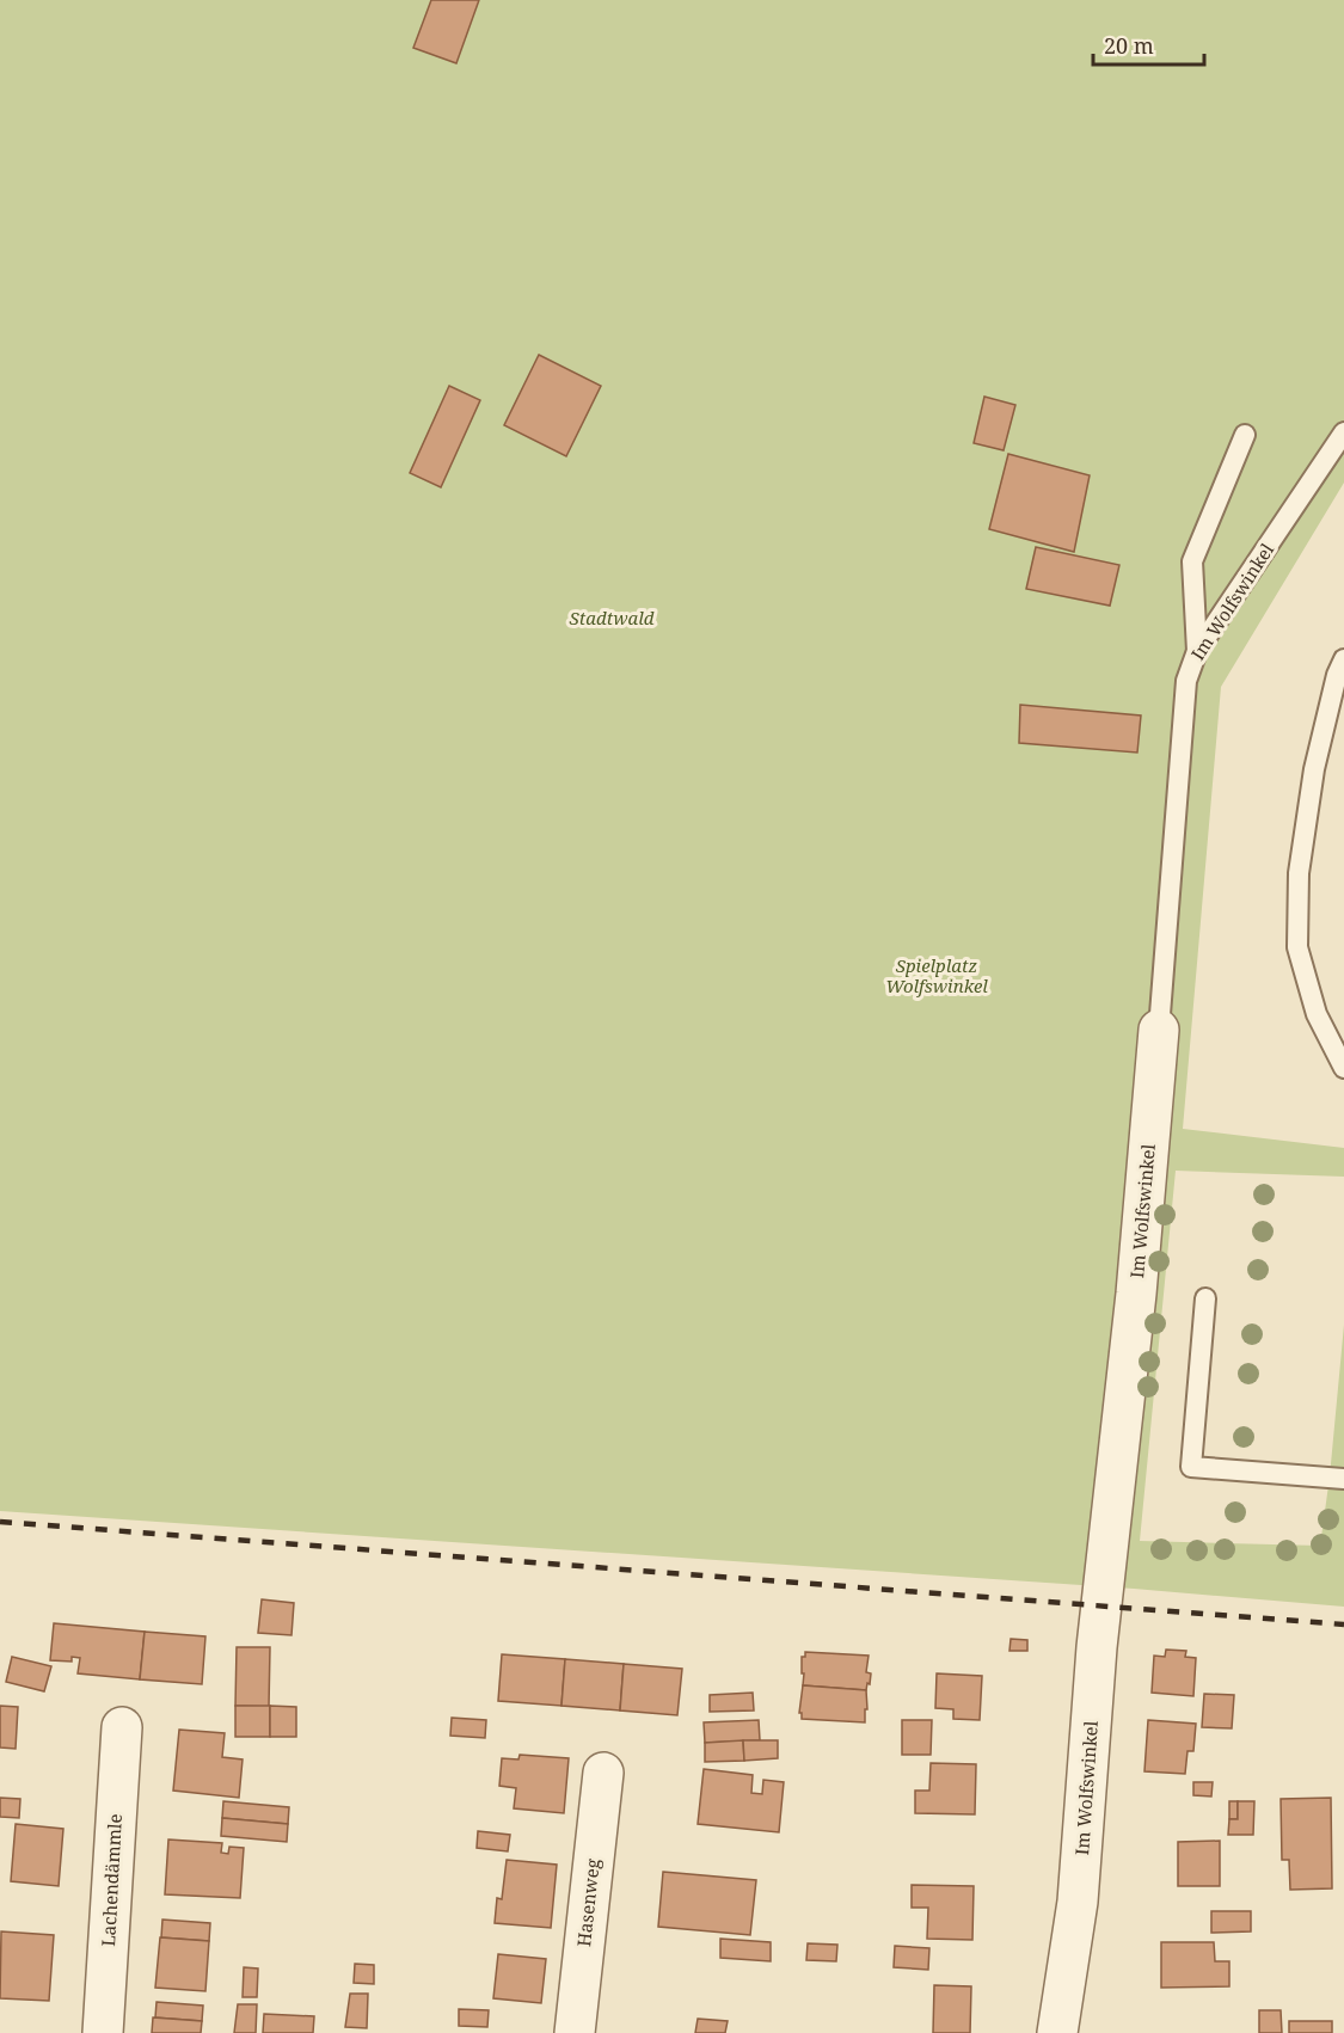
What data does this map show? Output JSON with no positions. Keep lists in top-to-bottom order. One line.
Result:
{"streets":{"street":["Im Wolfswinkel","Lachendämmle","Hasenweg"]},"parks":["Stadtwald","Spielplatz Wolfswinkel"],"scale_bar":"20 m"}
